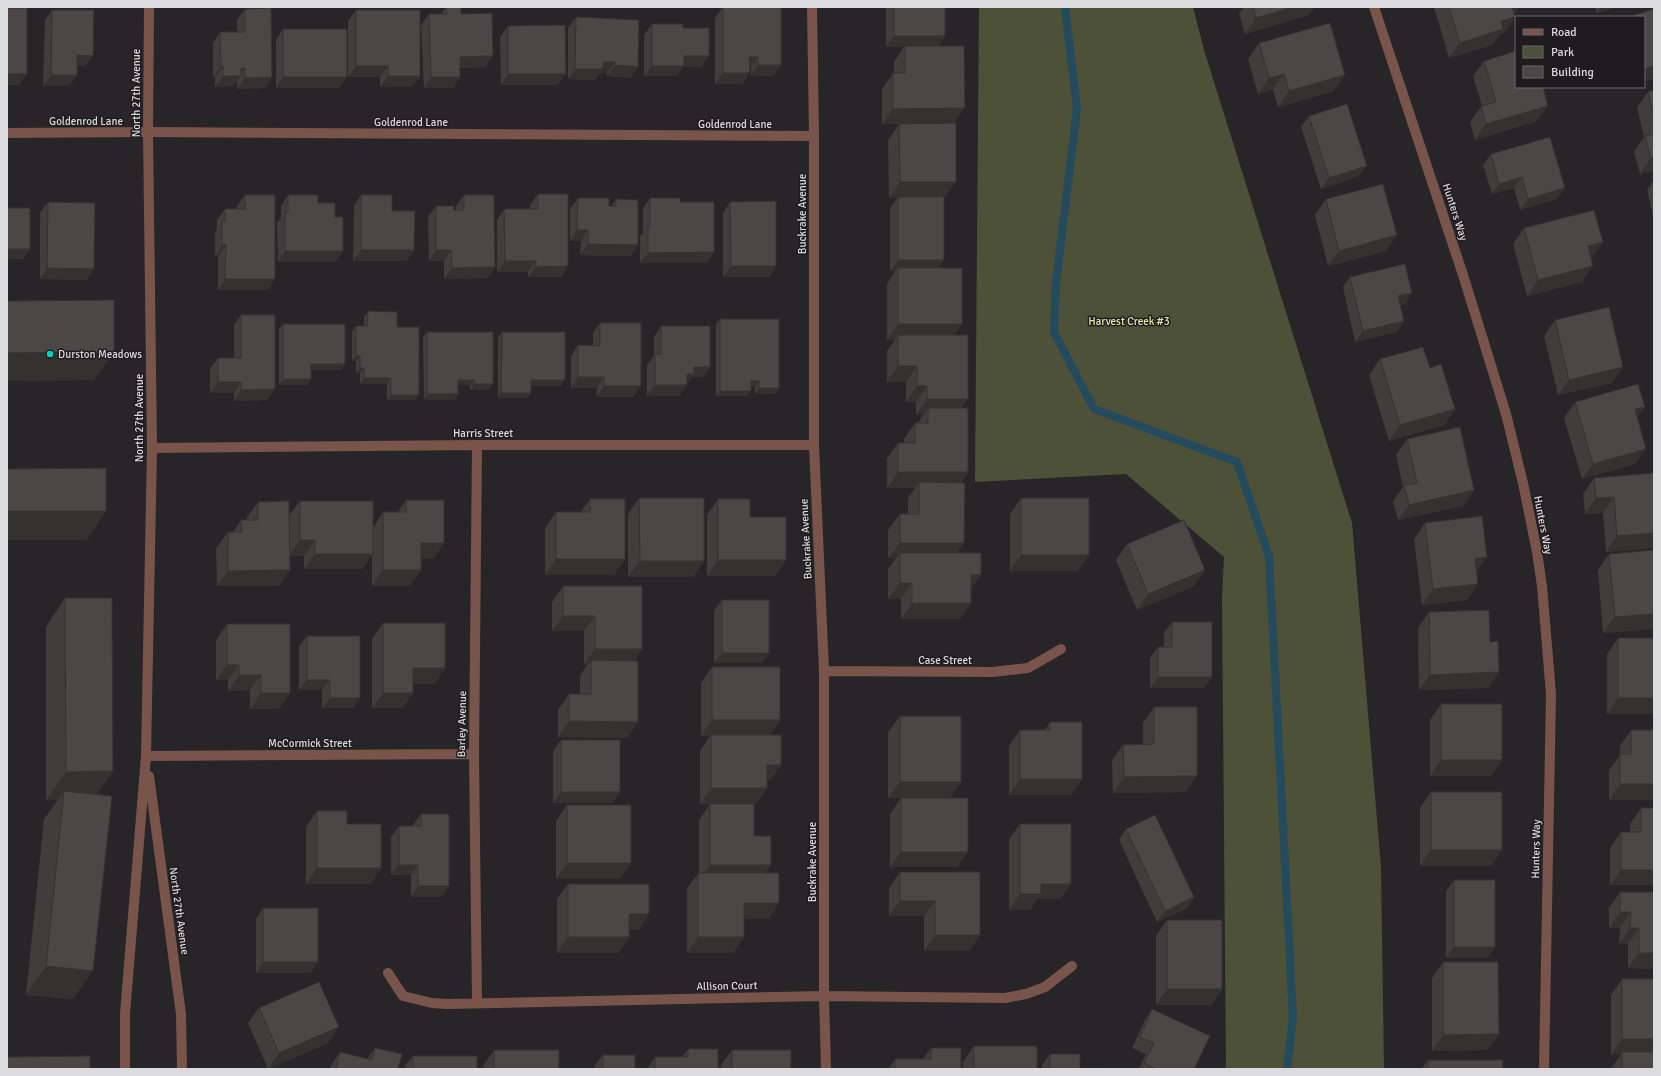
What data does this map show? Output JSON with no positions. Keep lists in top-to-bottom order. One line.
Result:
{"streets":{"street":["North 27th Avenue","Goldenrod Lane","Hunters Way","Buckrake Avenue","Harris Street","Case Street","Barley Avenue","McCormick Street","Allison Court"]},"crossings":[["North 27th Avenue","Goldenrod Lane"],["North 27th Avenue","Harris Street"],["North 27th Avenue","McCormick Street"],["Goldenrod Lane","Buckrake Avenue"],["Buckrake Avenue","Harris Street"],["Buckrake Avenue","Case Street"],["Buckrake Avenue","Allison Court"],["Harris Street","Barley Avenue"],["Barley Avenue","McCormick Street"],["Barley Avenue","Allison Court"]],"parks":["Harvest Creek #3"],"places":["Durston Meadows"],"legend":["Road","Park","Building"]}
